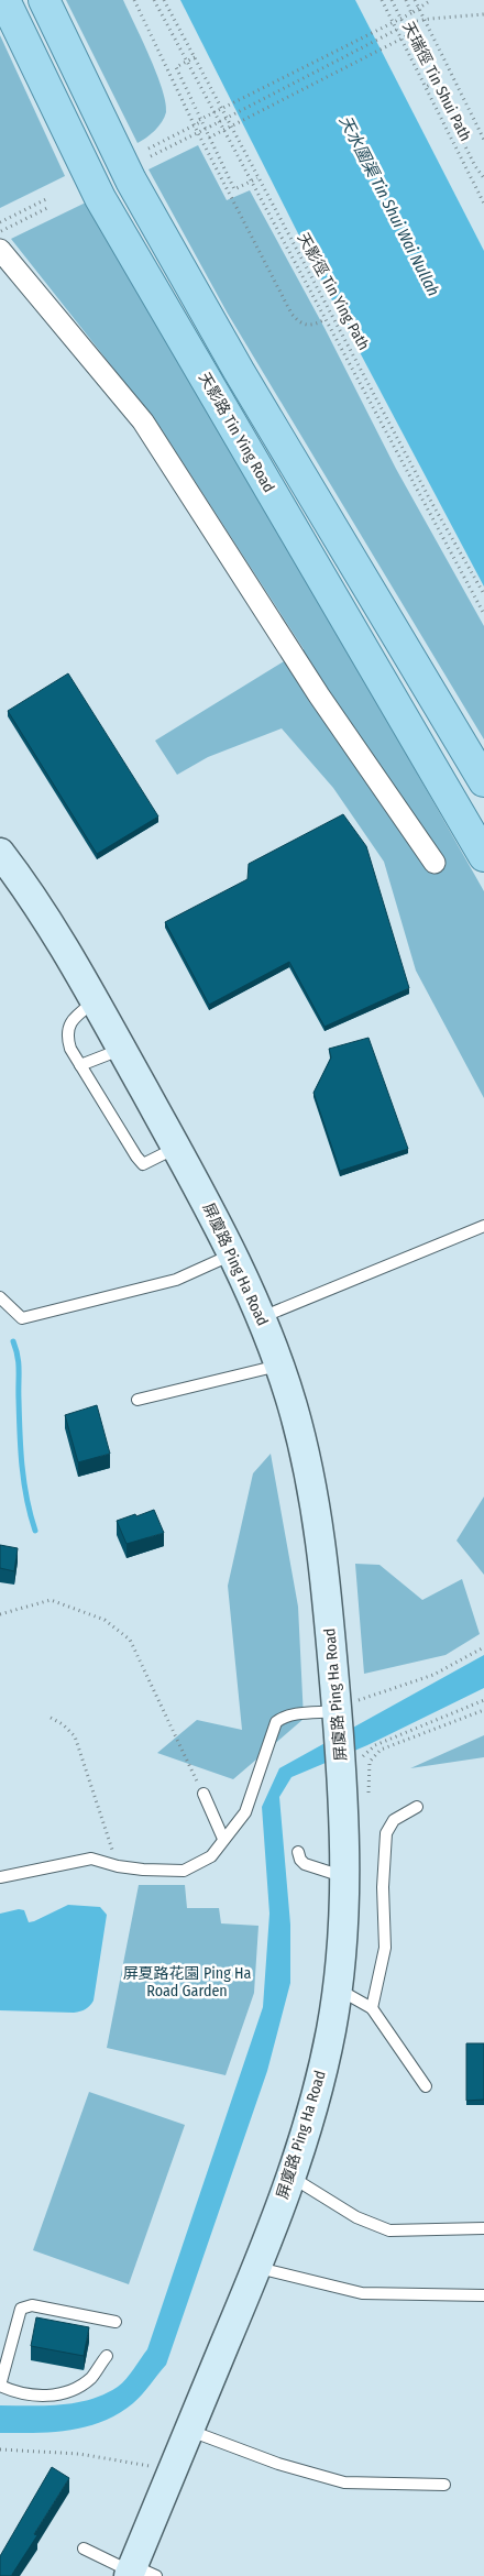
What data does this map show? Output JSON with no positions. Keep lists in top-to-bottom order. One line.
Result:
{"streets":{"main road":["天影路 Tin Ying Road"],"street":["屏廈路 Ping Ha Road"],"path":["天瑞徑 Tin Shui Path","天影徑 Tin Ying Path"]},"water":["天水圍渠 Tin Shui Wai Nullah"],"parks":["屏夏路花園 Ping Ha Road Garden"]}
